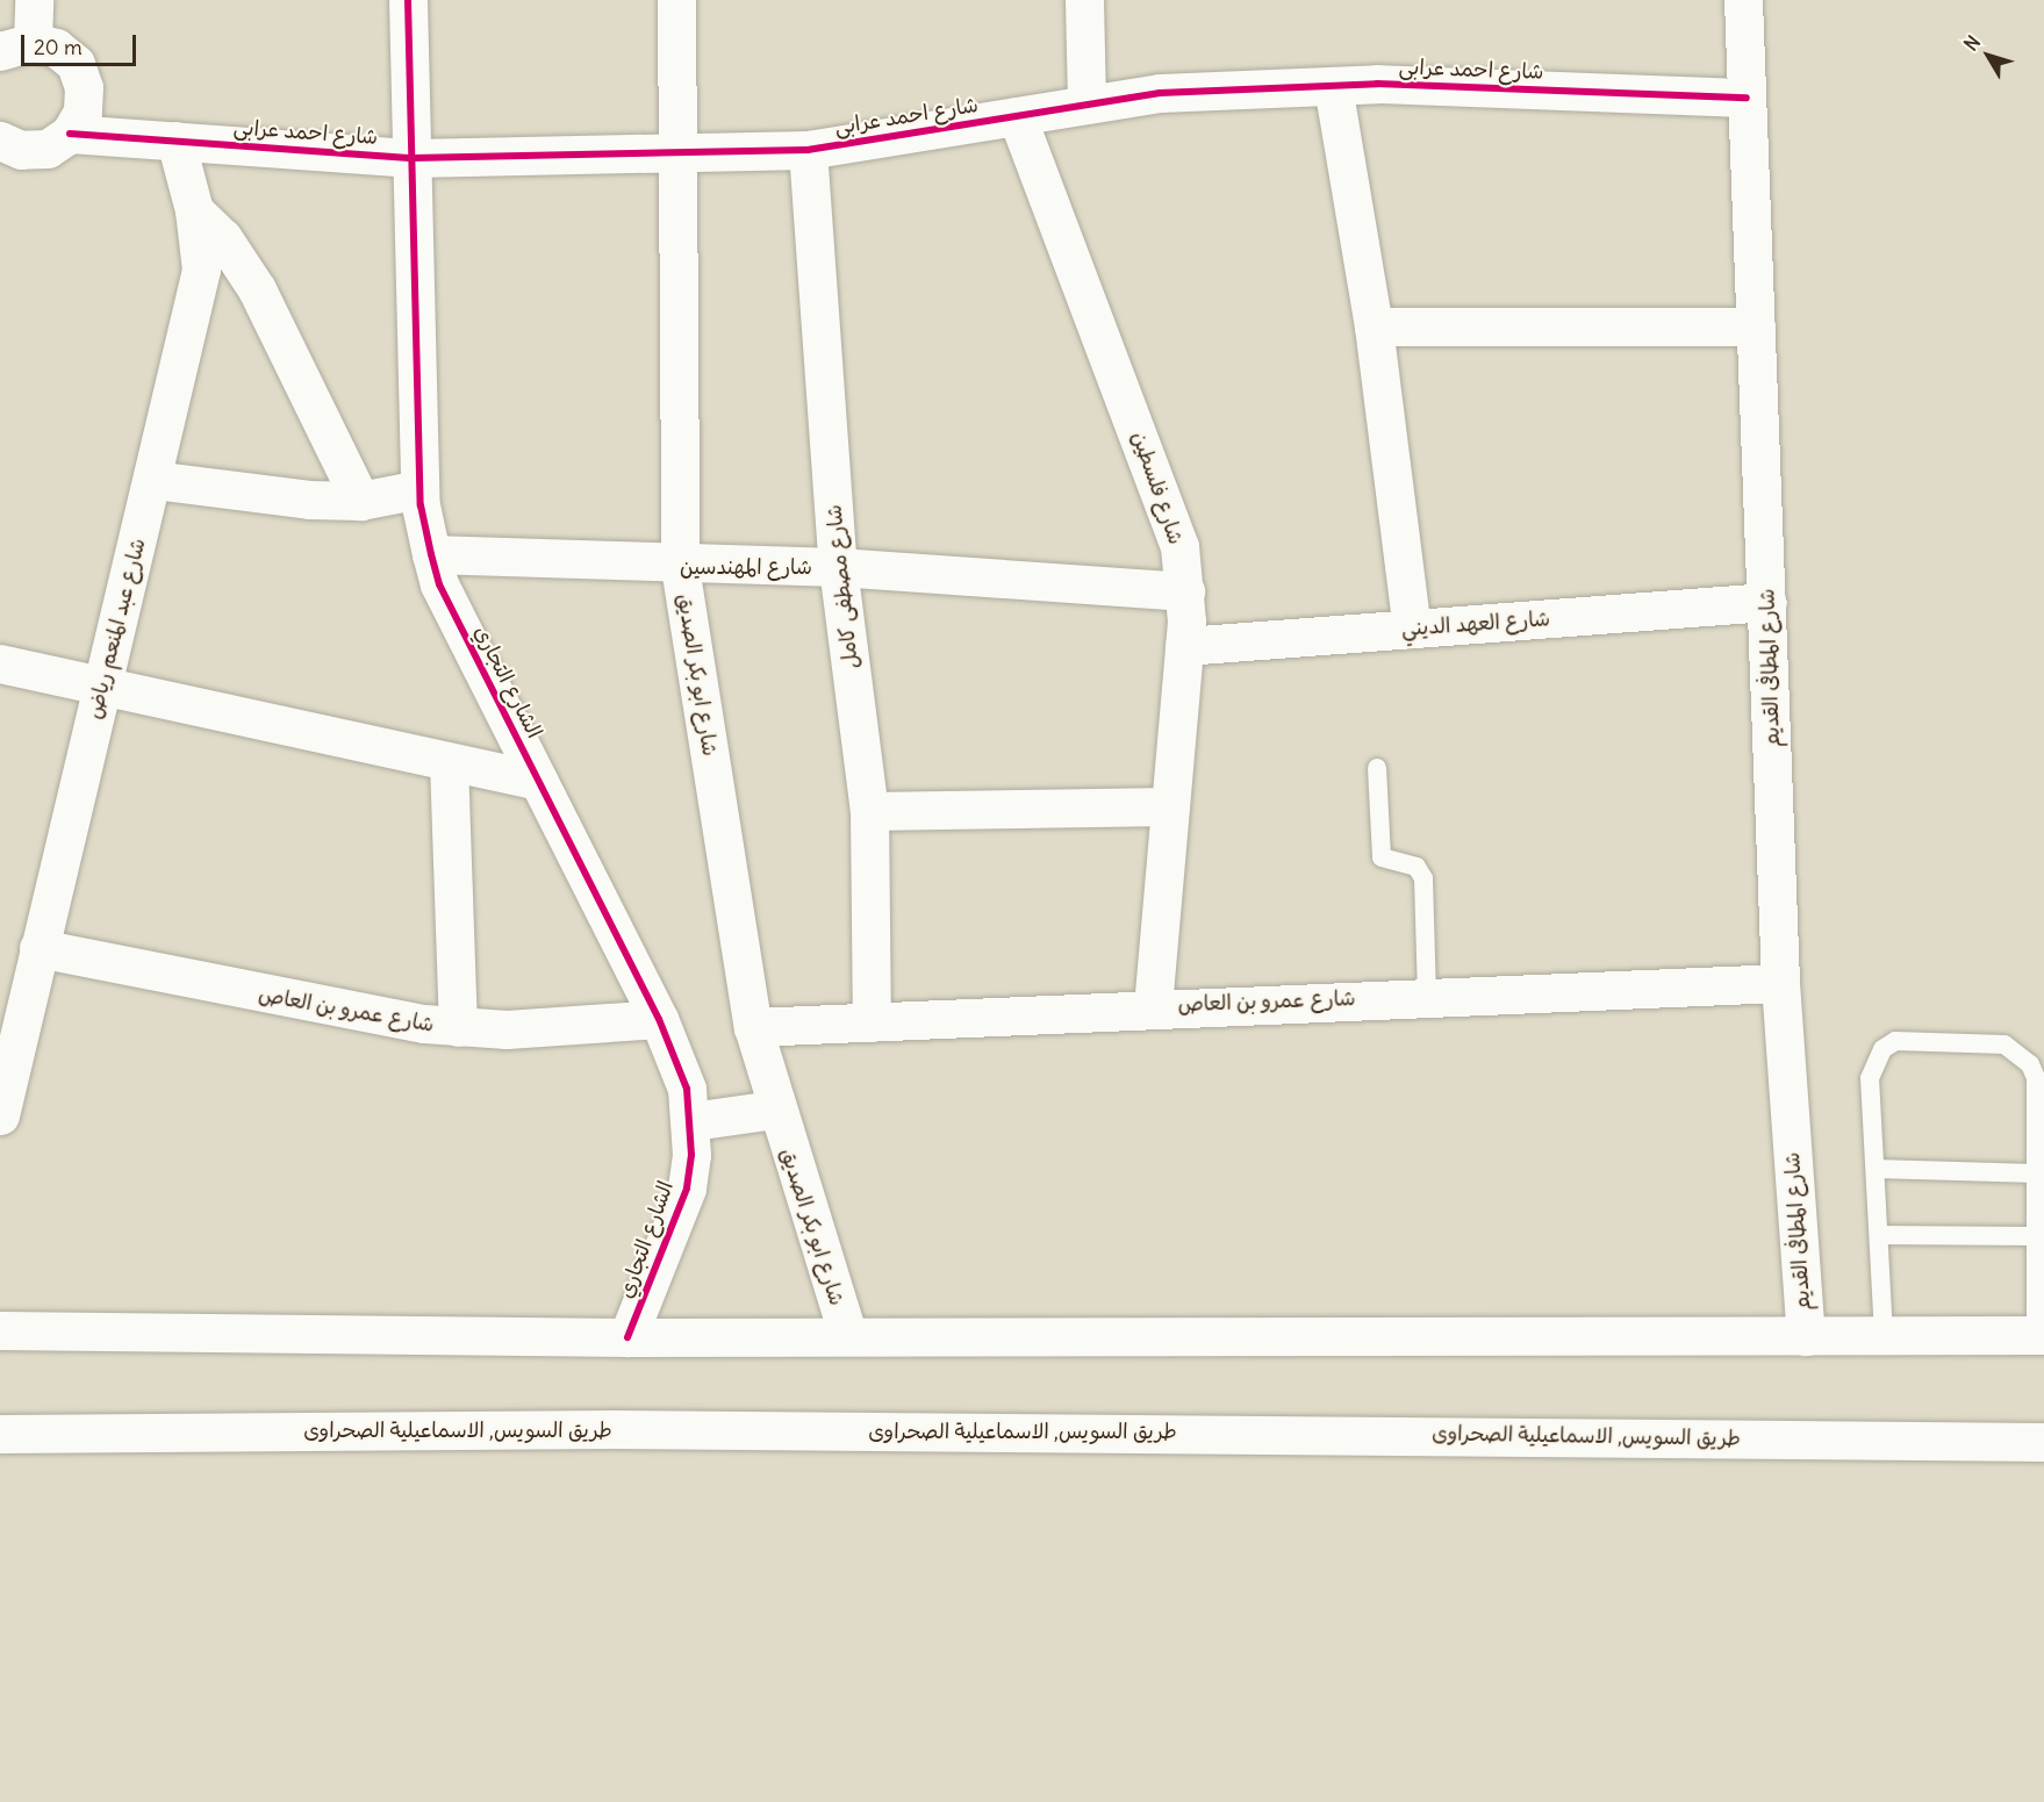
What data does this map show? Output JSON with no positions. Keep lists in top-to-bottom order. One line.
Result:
{"streets":{"main road":["شارع احمد عرابى","شارع فلسطين","شارع المهندسين","شارع مصطفى كامل","شارع العهد الديني","شارع عبد المنعم رياض","شارع المطافى القديم","شارع ابو بكر الصديق","الشارع التجاري","شارع عمرو بن العاص","طريق السويس, الاسماعيلية الصحراوى"]},"crossings":[["شارع احمد عرابى","شارع فلسطين"],["شارع احمد عرابى","شارع مصطفى كامل"],["شارع احمد عرابى","شارع عبد المنعم رياض"],["شارع احمد عرابى","شارع المطافى القديم"],["شارع احمد عرابى","شارع ابو بكر الصديق"],["شارع احمد عرابى","الشارع التجاري"],["شارع فلسطين","شارع المهندسين"],["شارع فلسطين","شارع العهد الديني"],["شارع فلسطين","شارع عمرو بن العاص"],["شارع المهندسين","شارع مصطفى كامل"],["شارع المهندسين","شارع ابو بكر الصديق"],["شارع المهندسين","الشارع التجاري"],["شارع مصطفى كامل","شارع عمرو بن العاص"],["شارع العهد الديني","شارع المطافى القديم"],["شارع عبد المنعم رياض","شارع عمرو بن العاص"],["شارع المطافى القديم","شارع عمرو بن العاص"],["شارع ابو بكر الصديق","شارع عمرو بن العاص"],["الشارع التجاري","شارع عمرو بن العاص"]],"scale_bar":"20 m","north":"top left"}
